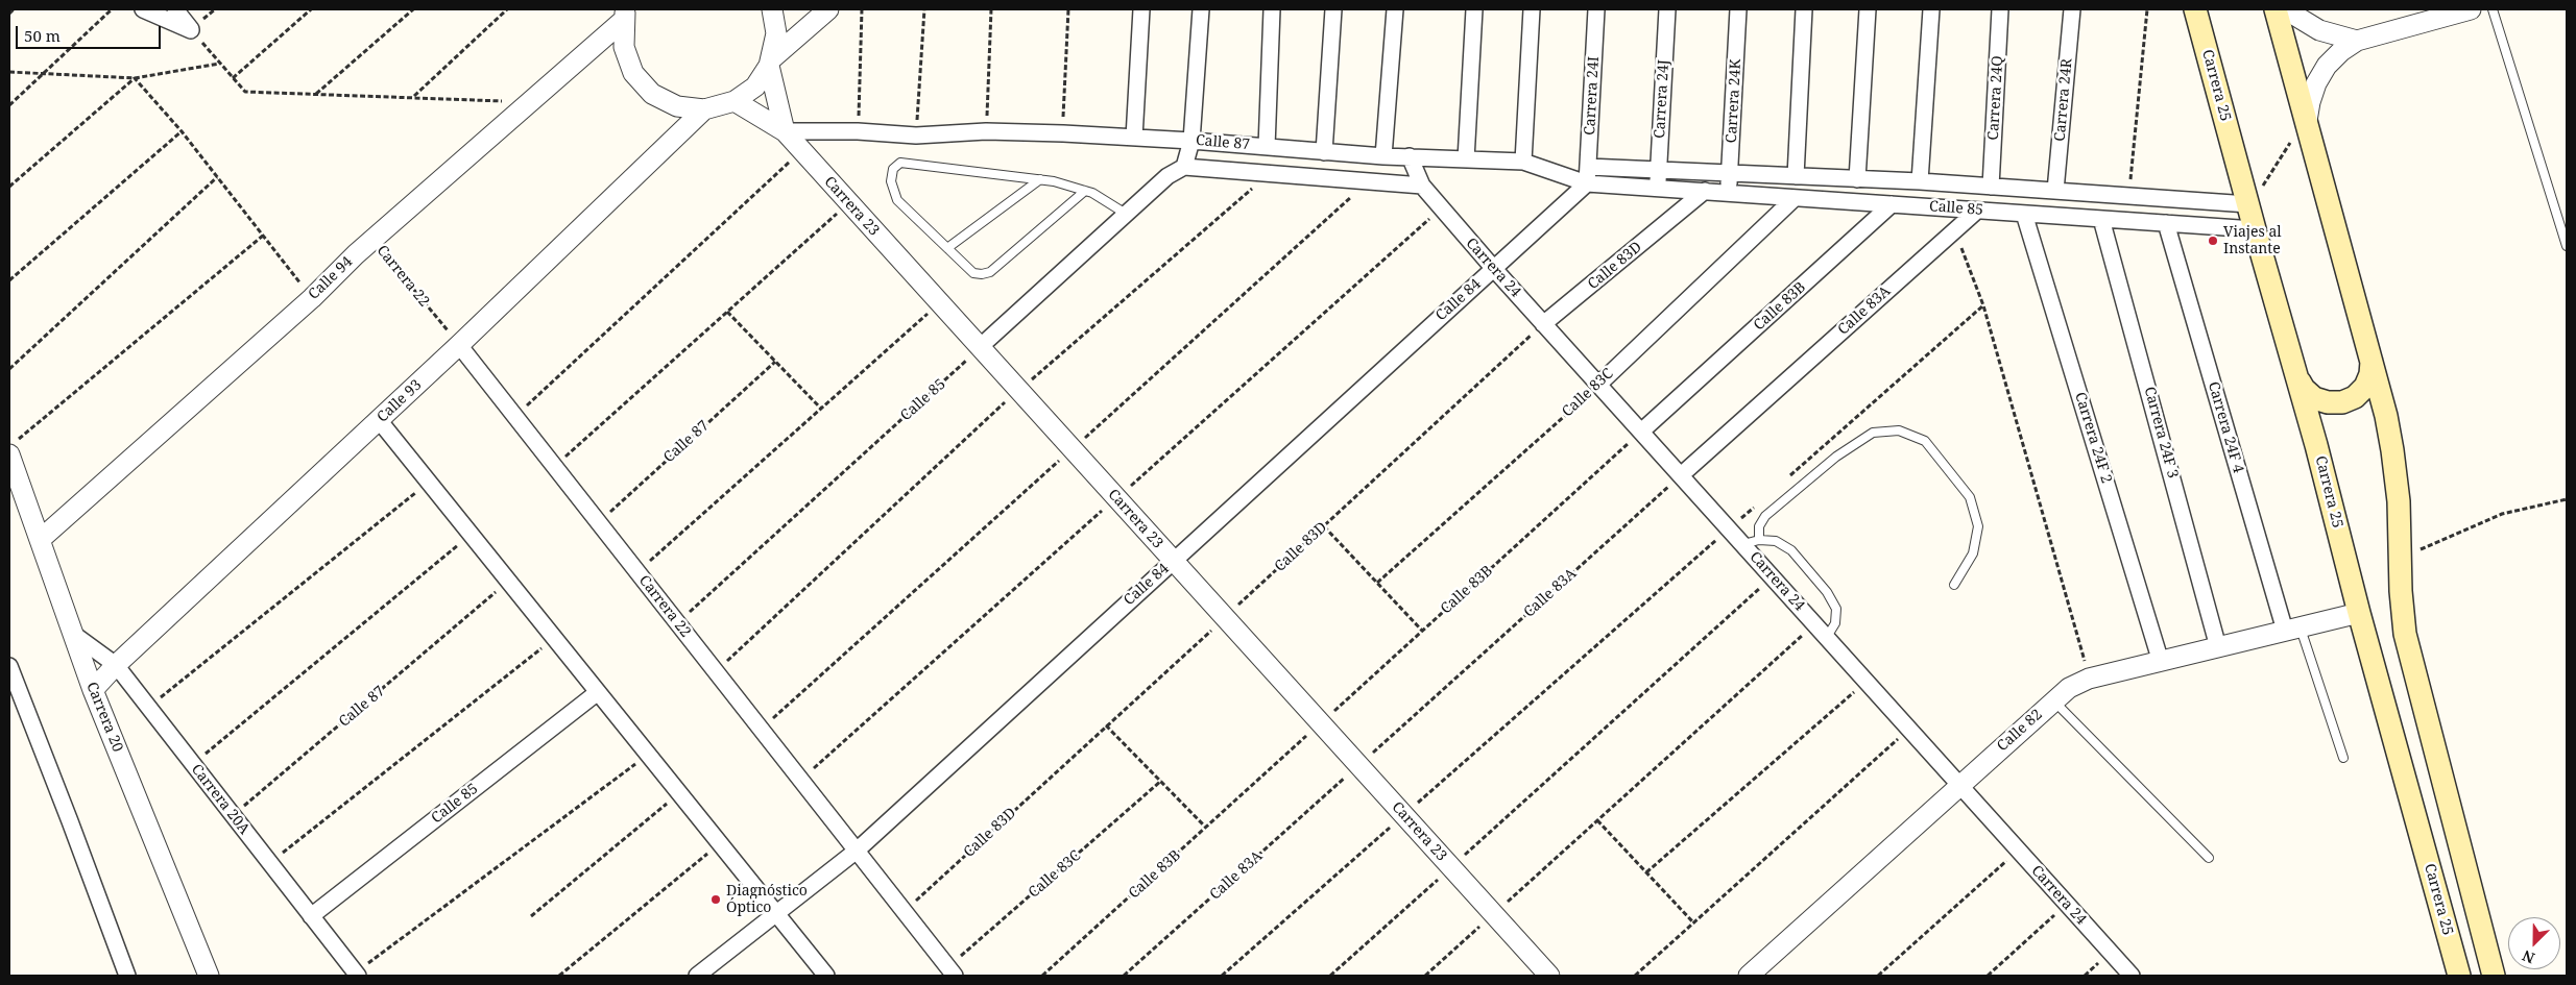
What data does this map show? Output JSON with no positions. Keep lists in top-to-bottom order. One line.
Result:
{"streets":{"main road":["Carrera 25"],"street":["Carrera 24I","Carrera 24Q","Carrera 24J","Carrera 24R","Carrera 24K","Calle 87","Carrera 23","Calle 85","Calle 83D","Carrera 24","Carrera 22","Calle 94","Calle 84","Calle 83B","Calle 83A","Calle 83C","Calle 93","Carrera 24F 4","Carrera 24F 3","Carrera 24F 2","Carrera 20","Calle 82","Carrera 20A"]},"crossings":[["Carrera 25","Calle 85"],["Carrera 25","Calle 82"],["Carrera 24I","Calle 87"],["Carrera 24I","Calle 84"],["Carrera 24J","Calle 87"],["Carrera 24J","Calle 85"],["Carrera 24K","Calle 85"],["Calle 87","Carrera 23"],["Calle 87","Calle 85"],["Calle 87","Carrera 24"],["Calle 87","Carrera 22"],["Calle 87","Calle 84"],["Calle 87","Carrera 20A"],["Carrera 23","Calle 85"],["Carrera 23","Calle 83D"],["Carrera 23","Calle 84"],["Carrera 23","Calle 83B"],["Carrera 23","Calle 83A"],["Calle 85","Calle 83D"],["Calle 85","Carrera 22"],["Calle 85","Calle 83B"],["Calle 85","Calle 83A"],["Calle 85","Calle 83C"],["Calle 85","Carrera 24F 4"],["Calle 85","Carrera 24F 3"],["Calle 85","Carrera 24F 2"],["Calle 85","Carrera 20A"],["Calle 83D","Carrera 24"],["Calle 83D","Carrera 22"],["Carrera 24","Calle 84"],["Carrera 24","Calle 83B"],["Carrera 24","Calle 83A"],["Carrera 24","Calle 83C"],["Carrera 24","Calle 82"],["Carrera 22","Calle 94"],["Carrera 22","Calle 84"],["Carrera 22","Calle 83C"],["Carrera 22","Calle 93"],["Calle 94","Carrera 20"],["Calle 93","Carrera 20"],["Calle 93","Carrera 20A"],["Carrera 24F 4","Calle 82"],["Carrera 24F 3","Calle 82"],["Carrera 24F 2","Calle 82"],["Carrera 20","Carrera 20A"]],"places":["Viajes al Instante","Diagnóstico Óptico"],"scale_bar":"50 m","north":"bottom left"}
